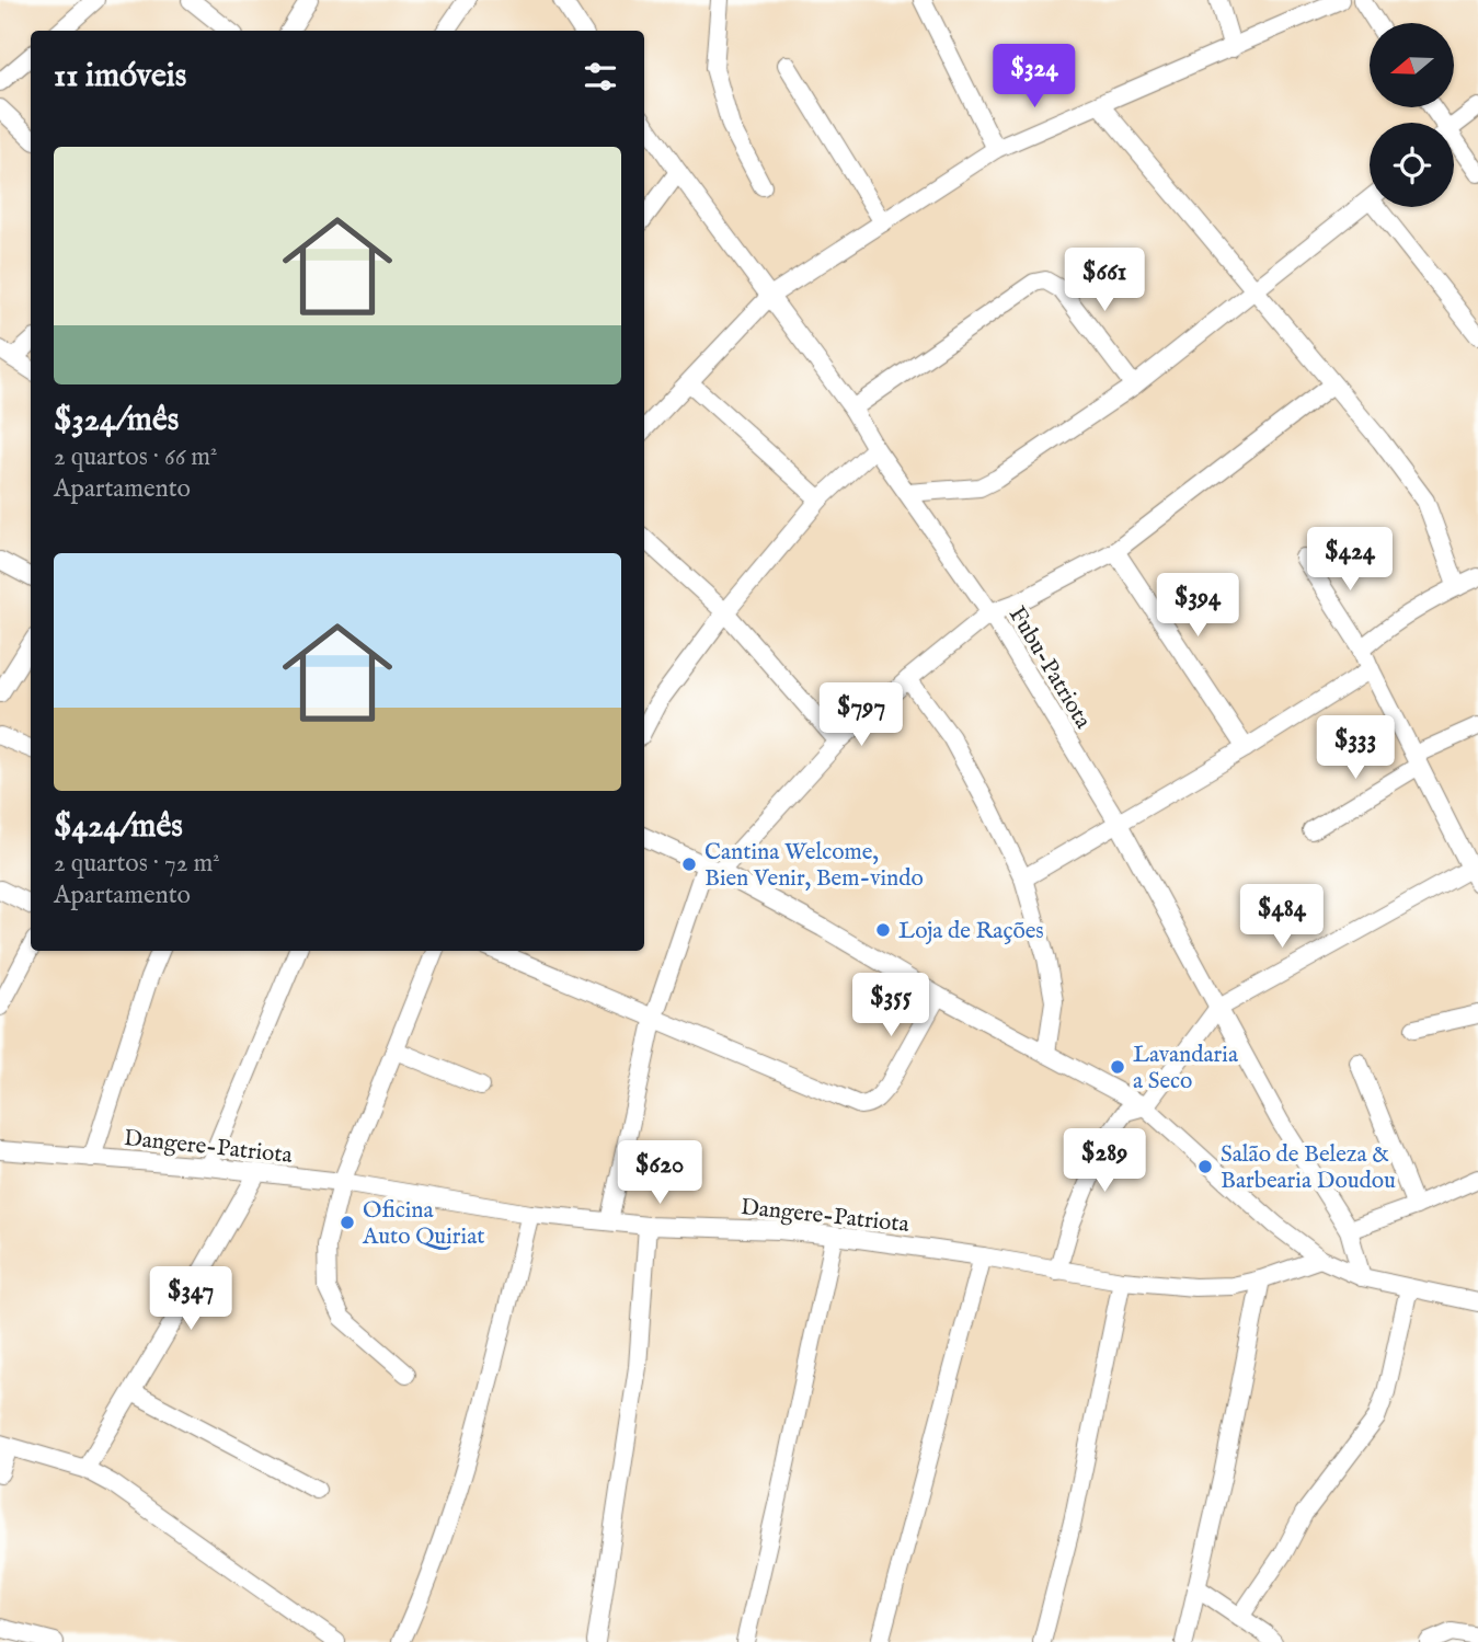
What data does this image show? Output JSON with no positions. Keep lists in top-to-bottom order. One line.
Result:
{"streets":{"street":["Fubu-Patriota","Dangere-Patriota"]},"places":["Cantina Welcome, Bien Venir, Bem-vindo","Loja de Rações","Lavandaria a Seco","Salão de Beleza & Barbearia Doudou","Oficina Auto Quiriat"],"north":"left","page":{"heading":"11 imóveis","price":["$324","$661","$424","$394","$797","$333","$484","$355","$289","$620","$347"],"list":[{"name":"$324/mês","note":"2 quartos · 66 m² · Apartamento"},{"name":"$424/mês","note":"2 quartos · 72 m² · Apartamento"}]}}
